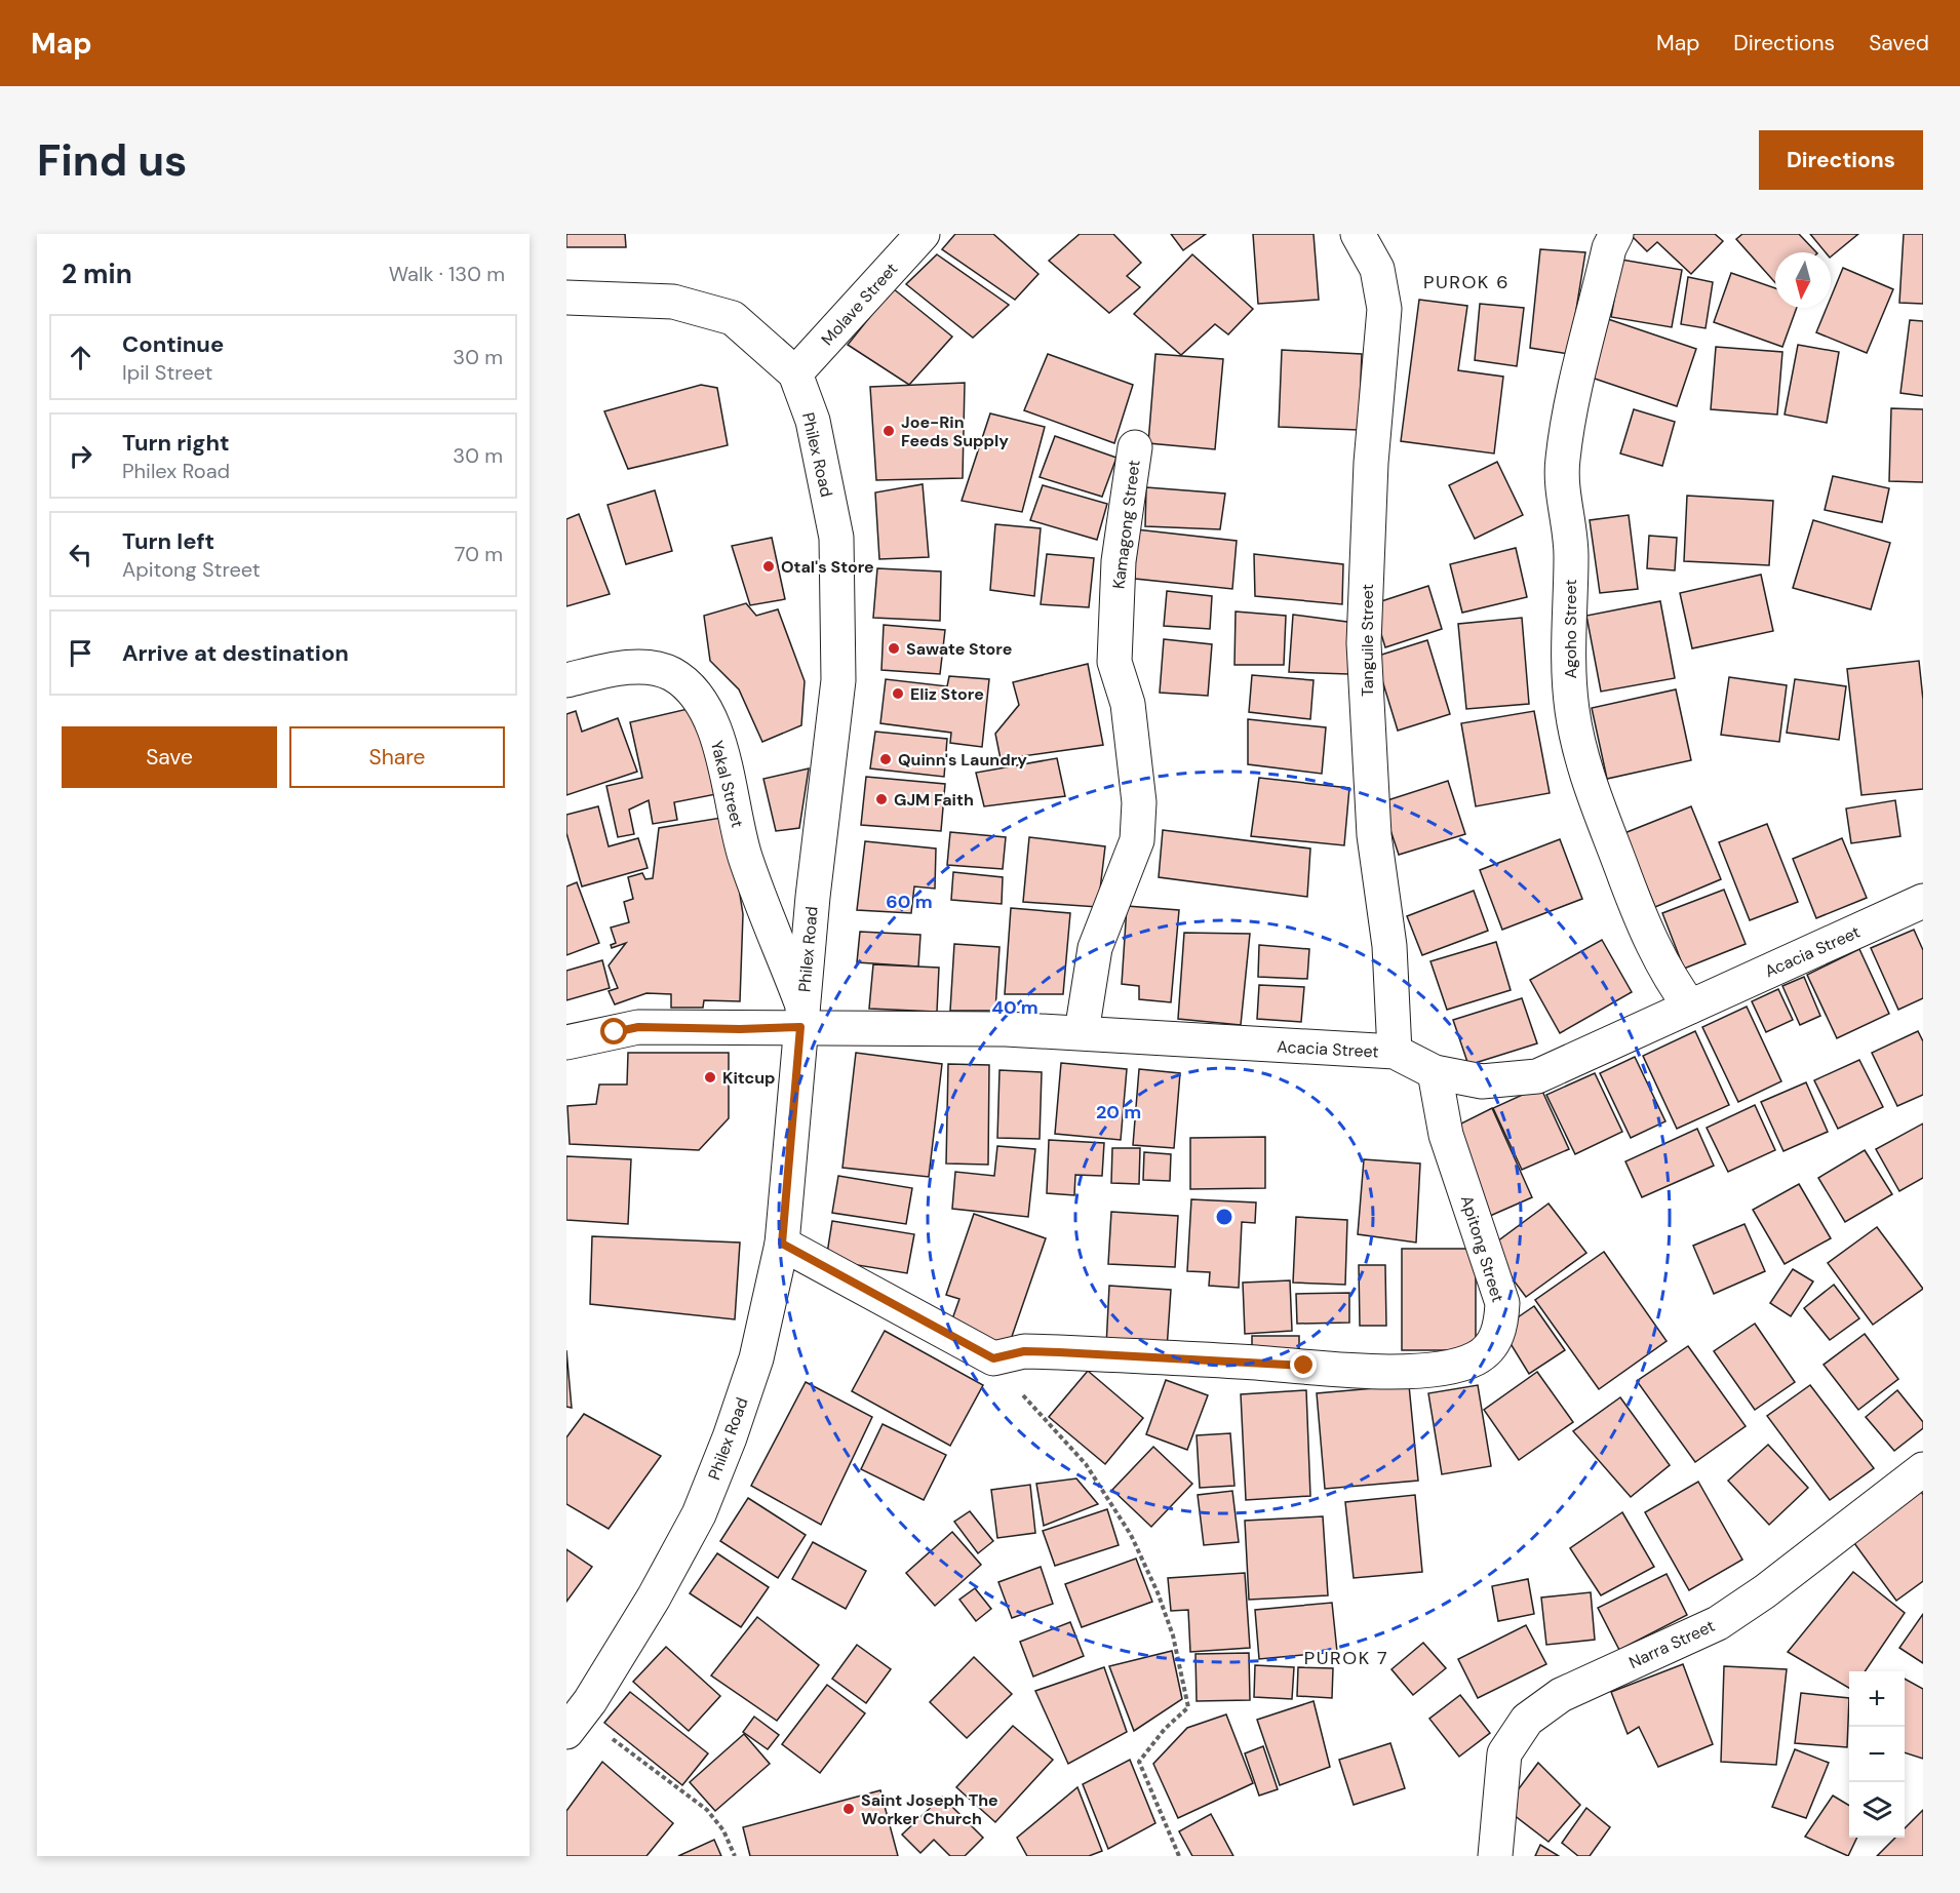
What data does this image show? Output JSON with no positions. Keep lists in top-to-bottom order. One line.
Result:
{"streets":{"street":["Molave Street","Philex Road","Kamagong Street","Agoho Street","Tanguile Street","Yakal Street","Acacia Street","Apitong Street","Narra Street"]},"crossings":[["Molave Street","Philex Road"],["Philex Road","Yakal Street"],["Philex Road","Acacia Street"],["Kamagong Street","Acacia Street"],["Agoho Street","Acacia Street"],["Tanguile Street","Acacia Street"],["Yakal Street","Acacia Street"],["Acacia Street","Apitong Street"]],"districts":["PUROK 6","PUROK 7"],"places":["Joe-Rin Feeds Supply","Otal's Store","Sawate Store","Eliz Store","Quinn's Laundry","GJM Faith","Kitcup","Saint Joseph The Worker Church"],"north":"bottom","page":{"header":"Map","nav":["Map","Directions","Saved"],"buttons":["Directions",["Save","Share"]],"title":"Find us","heading":["2 min","Walk · 130 m"],"list":[["Continue","Ipil Street","30 m"],["Turn right","Philex Road","30 m"],["Turn left","Apitong Street","70 m"],"Arrive at destination"],"map_buttons":["+","−"]},"rings":["60 m","40 m","20 m"]}
